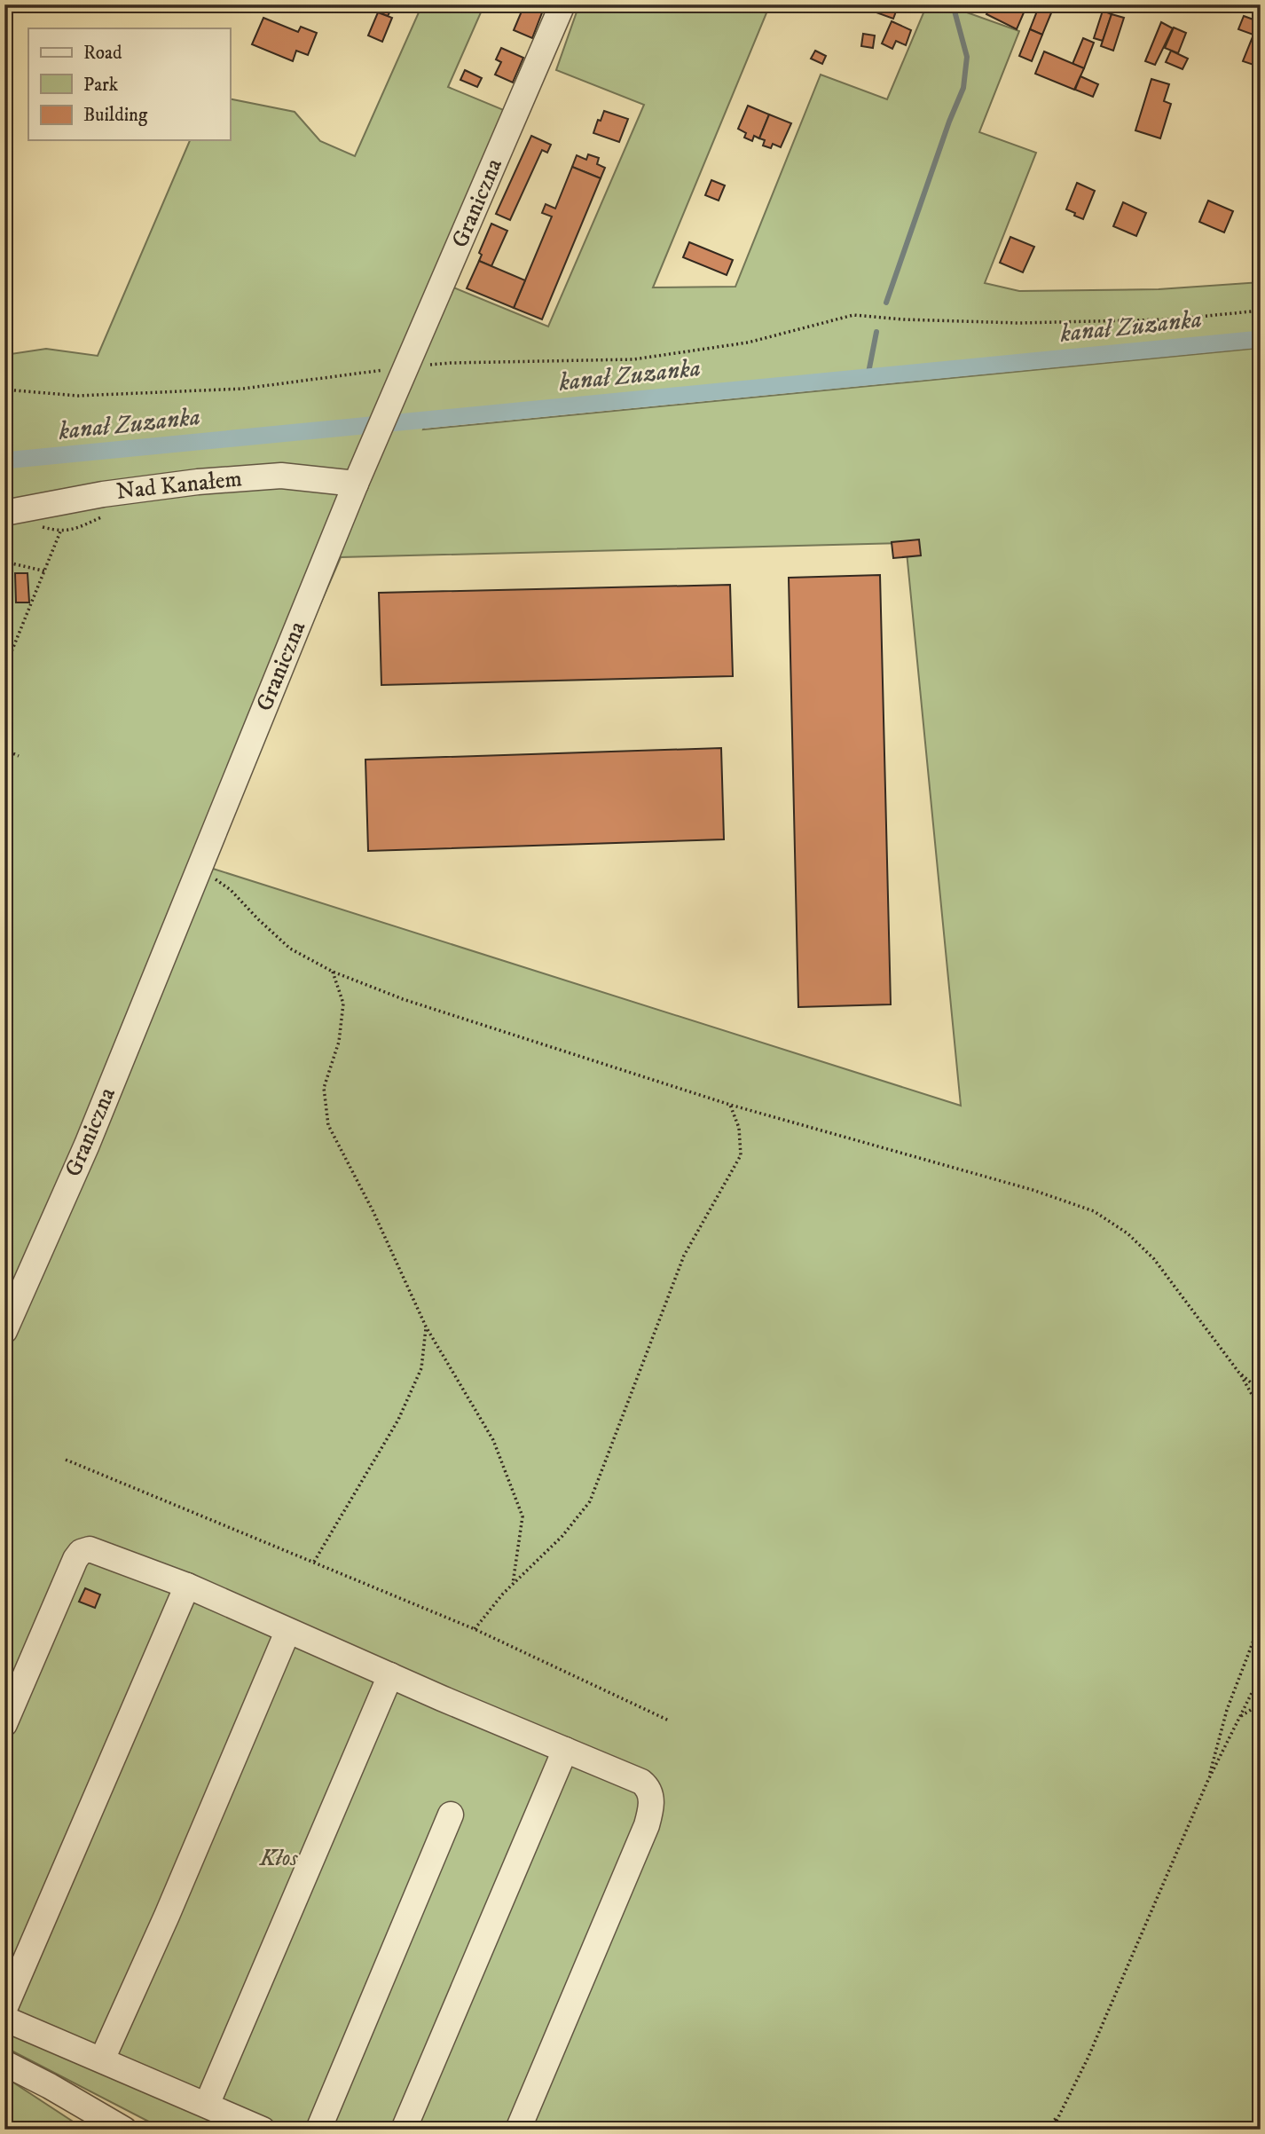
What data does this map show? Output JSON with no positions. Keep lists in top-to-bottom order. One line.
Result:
{"streets":{"street":["Graniczna","Nad Kanałem"]},"crossings":[["Graniczna","Nad Kanałem"]],"water":["kanał Zuzanka"],"parks":["Kłos"],"legend":["Road","Park","Building"]}
